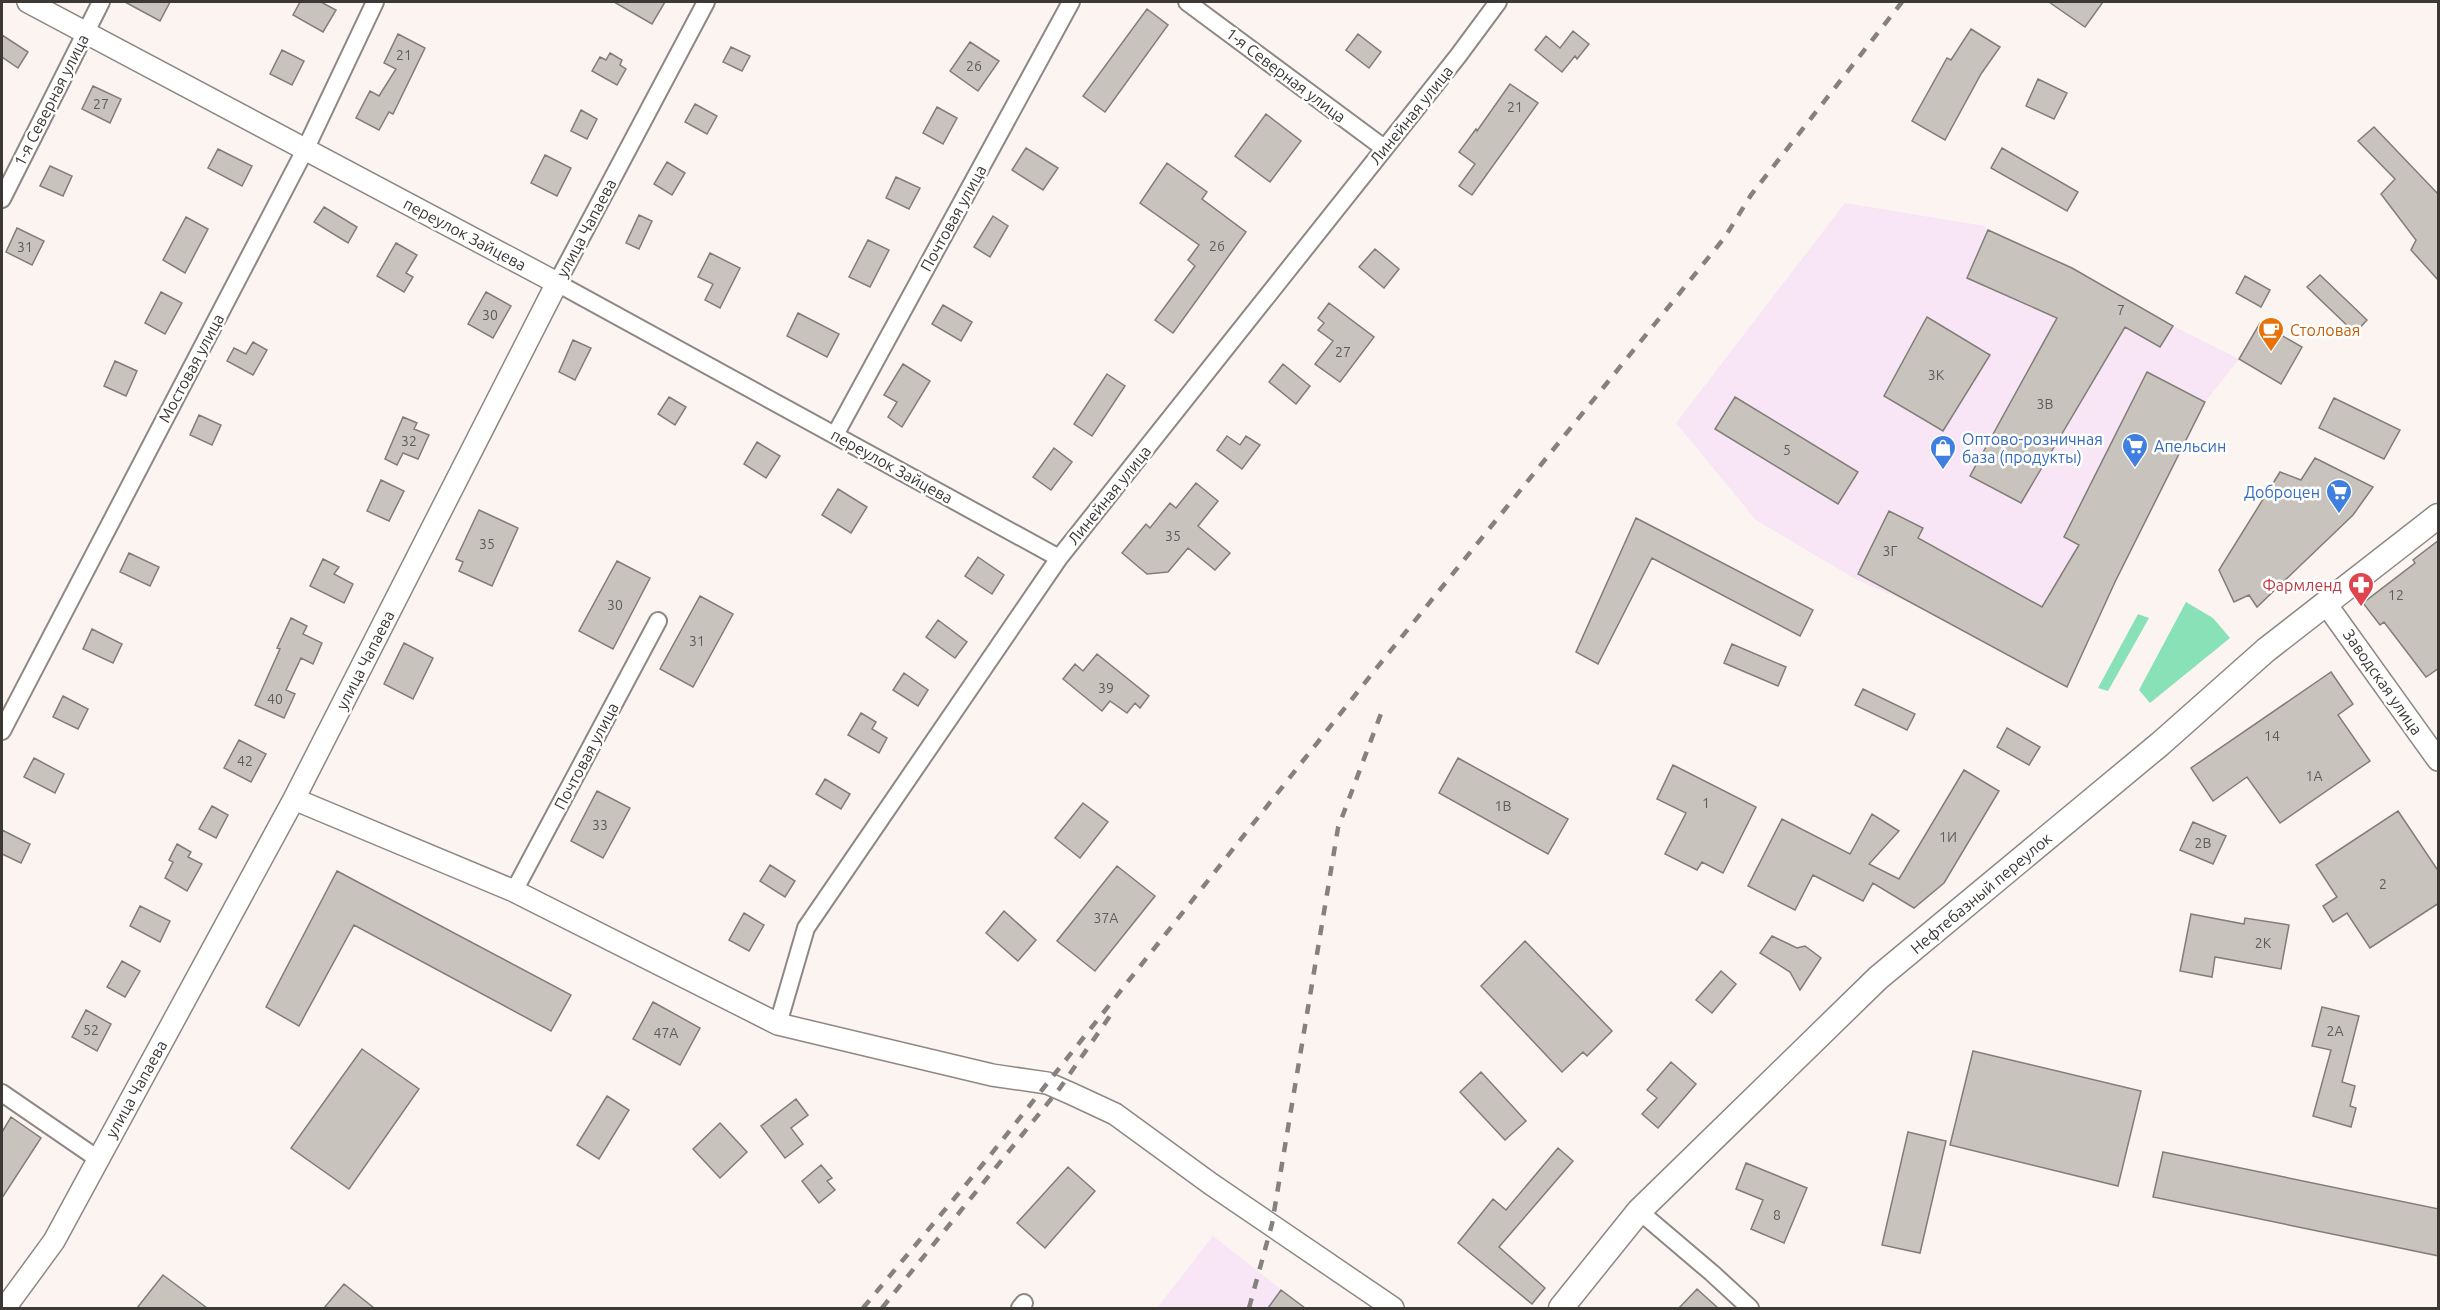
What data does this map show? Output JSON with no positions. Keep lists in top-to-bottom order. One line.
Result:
{"streets":{"main road":["Нефтебазный переулок"],"street":["1-я Северная улица","Линейная улица","Почтовая улица","улица Чапаева","переулок Зайцева","Мостовая улица","Заводская улица"]},"crossings":[["1-я Северная улица","Линейная улица"],["1-я Северная улица","переулок Зайцева"],["Линейная улица","переулок Зайцева"],["Почтовая улица","переулок Зайцева"],["улица Чапаева","переулок Зайцева"],["переулок Зайцева","Мостовая улица"],["Заводская улица","Нефтебазный переулок"]],"places":{"cafe":["Столовая"],"supermarket":["Апельсин","Доброцен"],"shop":["Оптово-розничная база (продукты)"],"pharmacy":["Фармленд"]},"house_numbers":["21","26","27","21","26","31","7","30","27","3К","3В","32","5","35","35","3Г","12","30","31","39","40","14","42","1А","1","1В","33","1И","2В","2","37А","2К","52","2А","47А","8"]}
